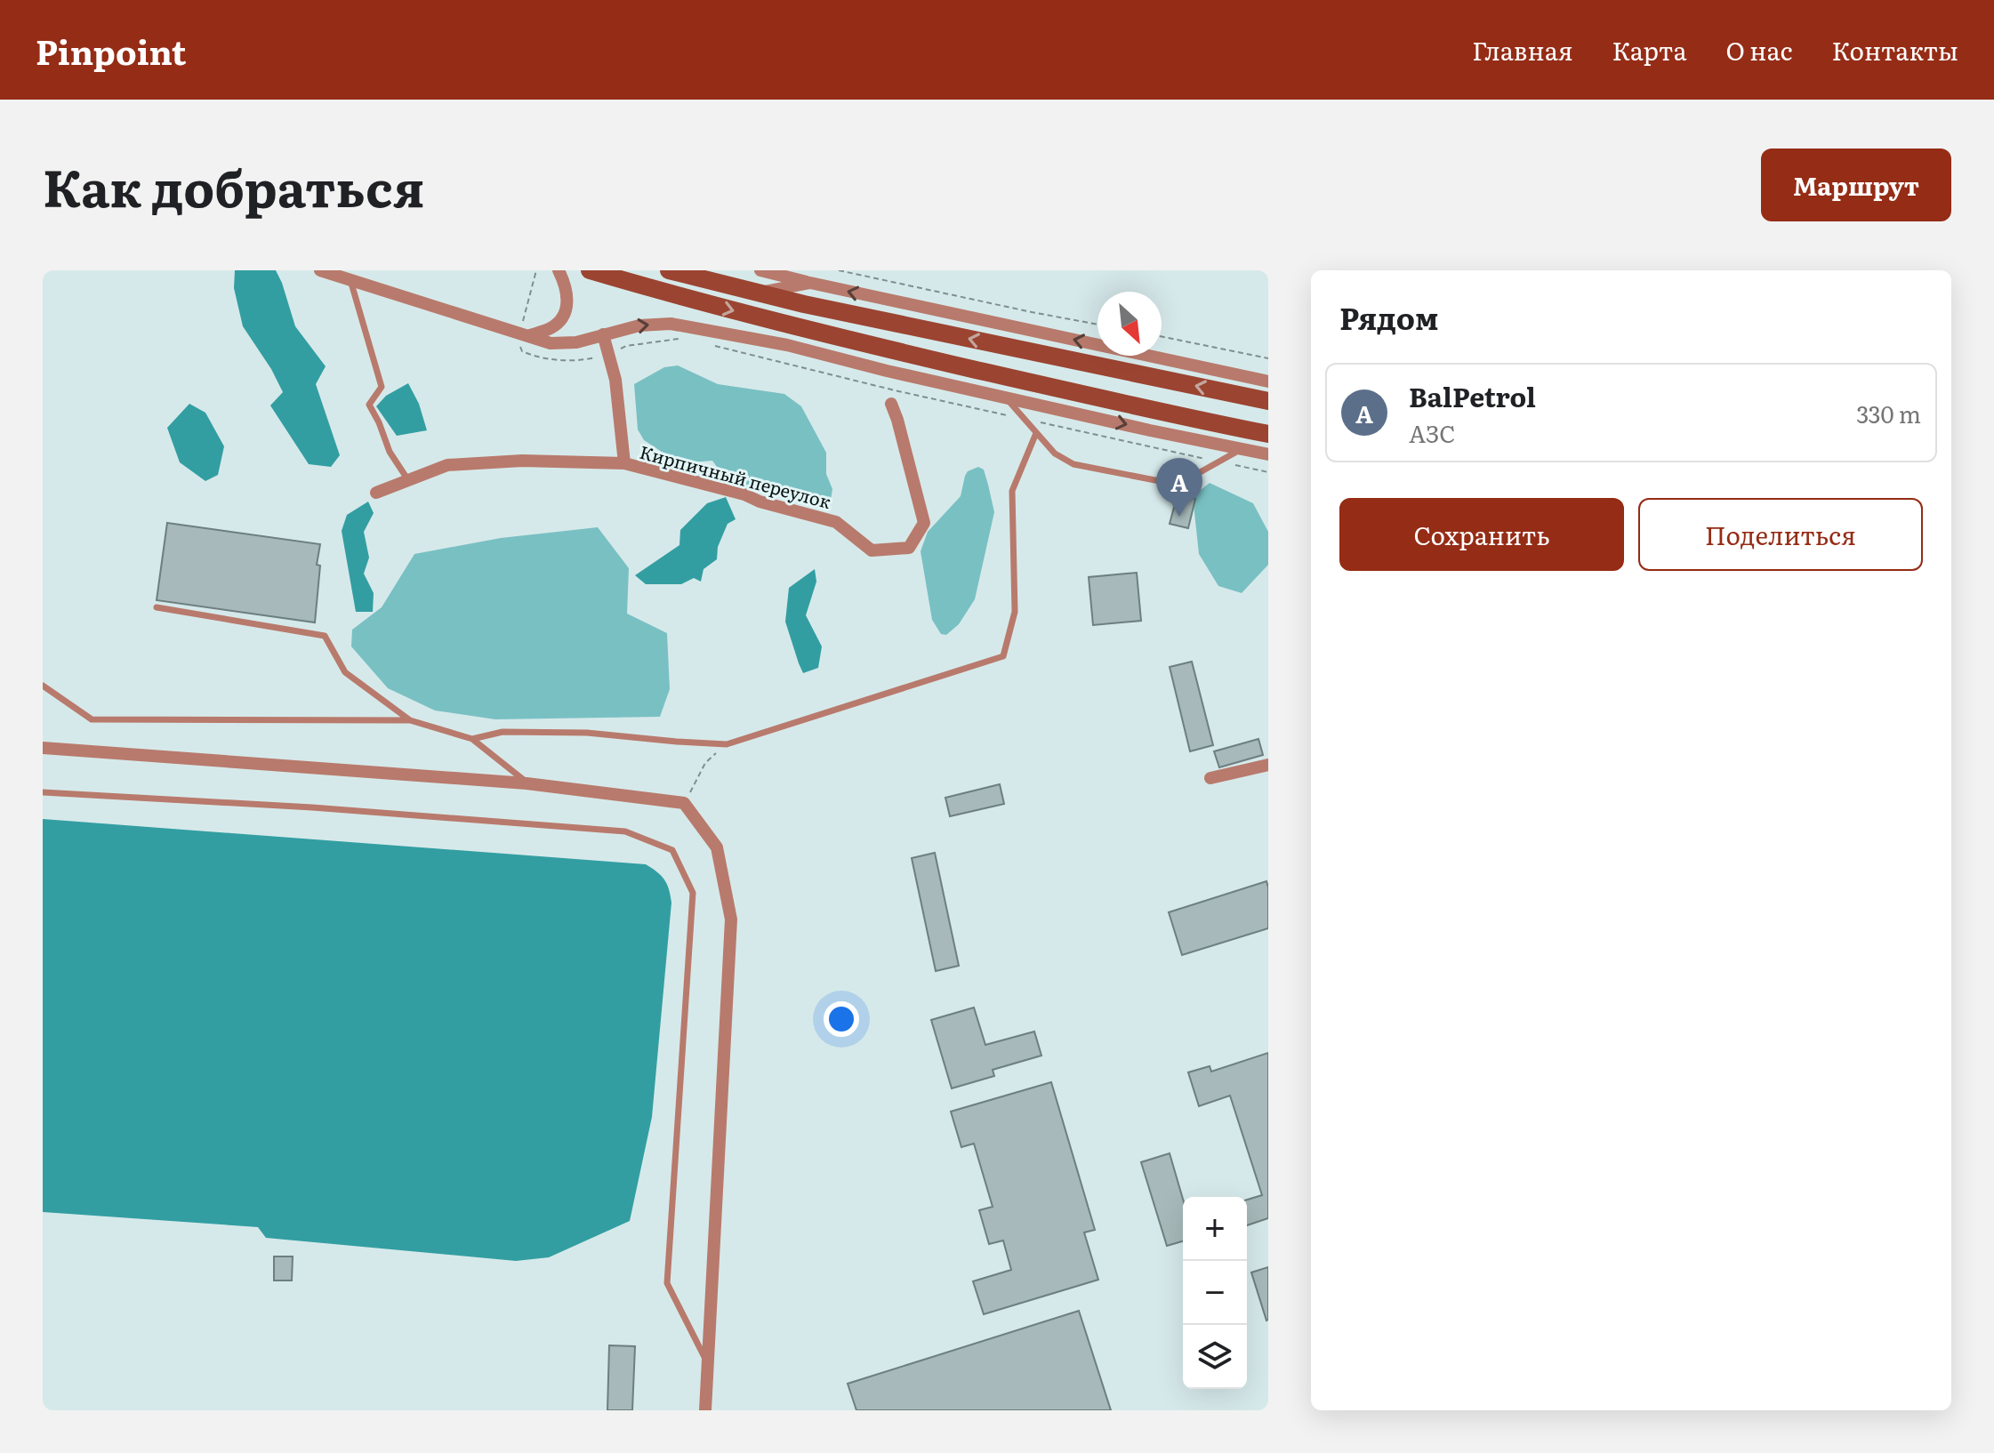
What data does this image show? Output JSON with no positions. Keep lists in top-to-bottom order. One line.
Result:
{"streets":{"street":["Кирпичный переулок"]},"north":"bottom right","page":{"header":"Pinpoint","nav":["Главная","Карта","О нас","Контакты"],"title":"Как добраться","buttons":["Маршрут",["Сохранить","Поделиться"]],"heading":"Рядом","list":[{"mark":"A","name":"BalPetrol","note":"АЗС","value":"330 m"}],"pins":"A","map_buttons":["+","−"]}}
